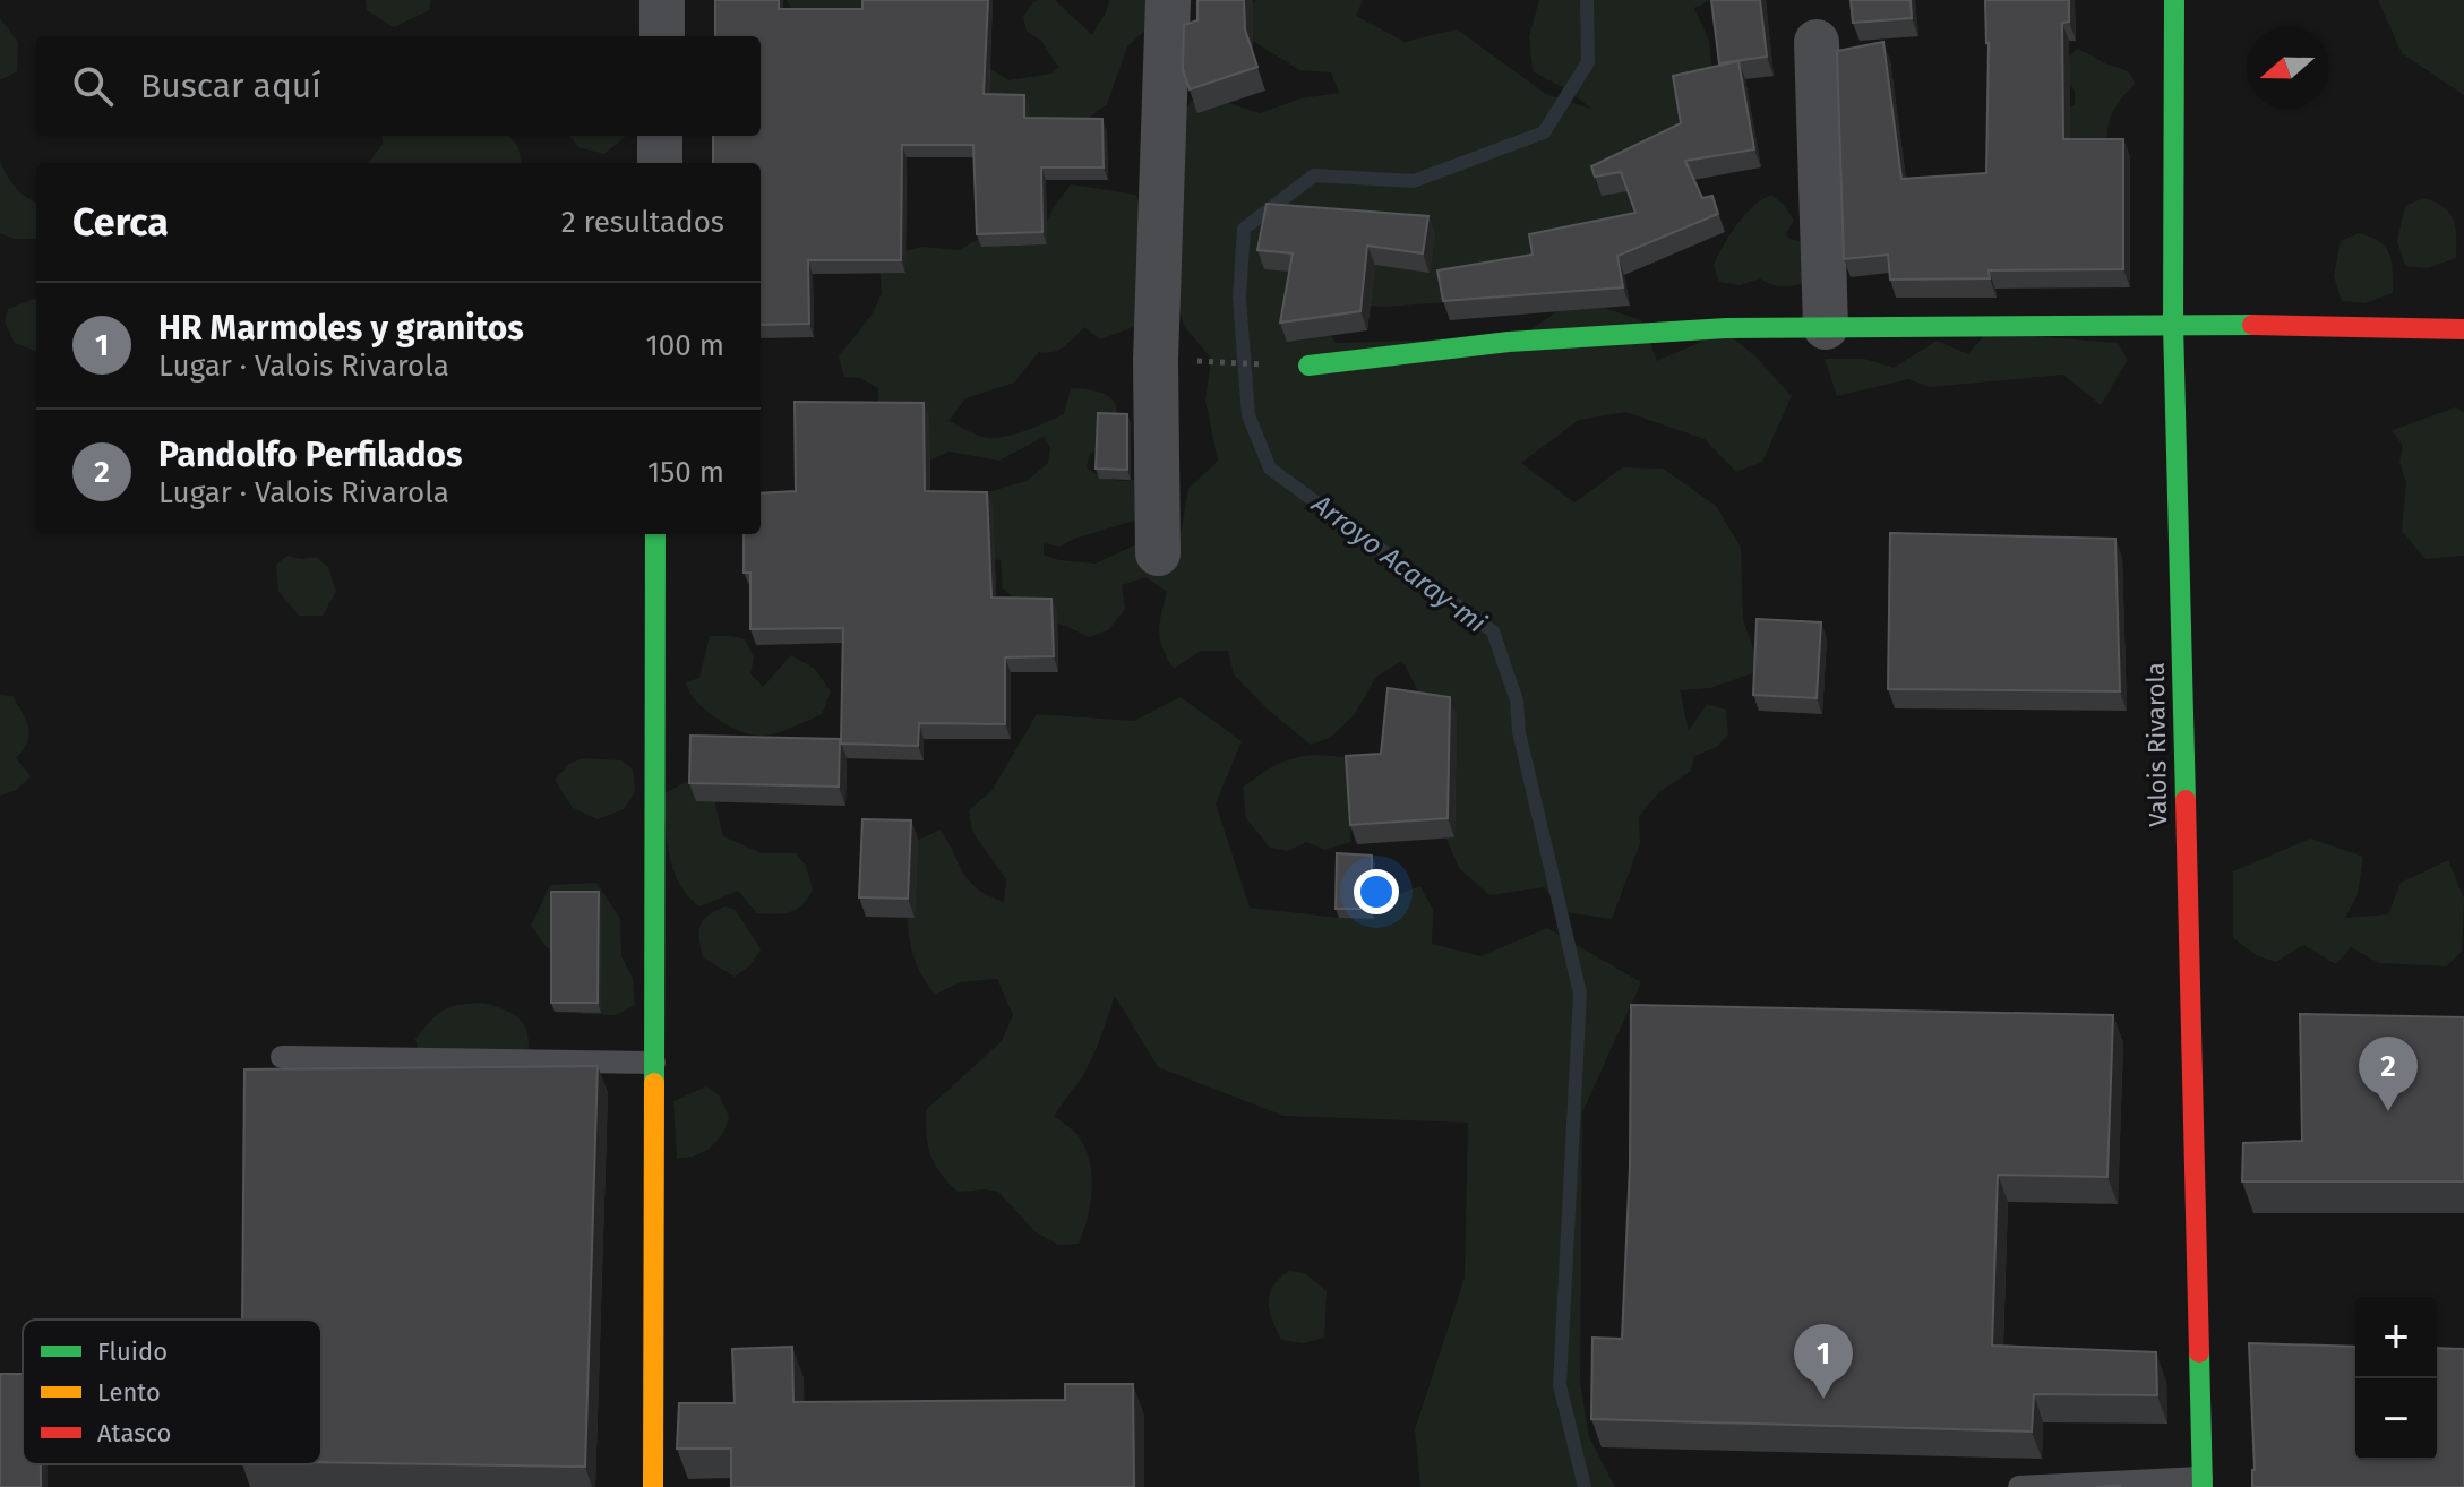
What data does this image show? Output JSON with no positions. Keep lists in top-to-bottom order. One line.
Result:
{"streets":{"street":["Valois Rivarola"]},"water":["Arroyo Acaray-mi"],"legend":["Fluido","Lento","Atasco"],"north":"left","page":{"search":"Buscar aquí","heading":["Cerca","2 resultados"],"list":[{"mark":"1","name":"HR Marmoles y granitos","note":"Lugar · Valois Rivarola","value":"100 m"},{"mark":"2","name":"Pandolfo Perfilados","note":"Lugar · Valois Rivarola","value":"150 m"}],"pins":["2","1"],"map_buttons":["+","−"]}}
